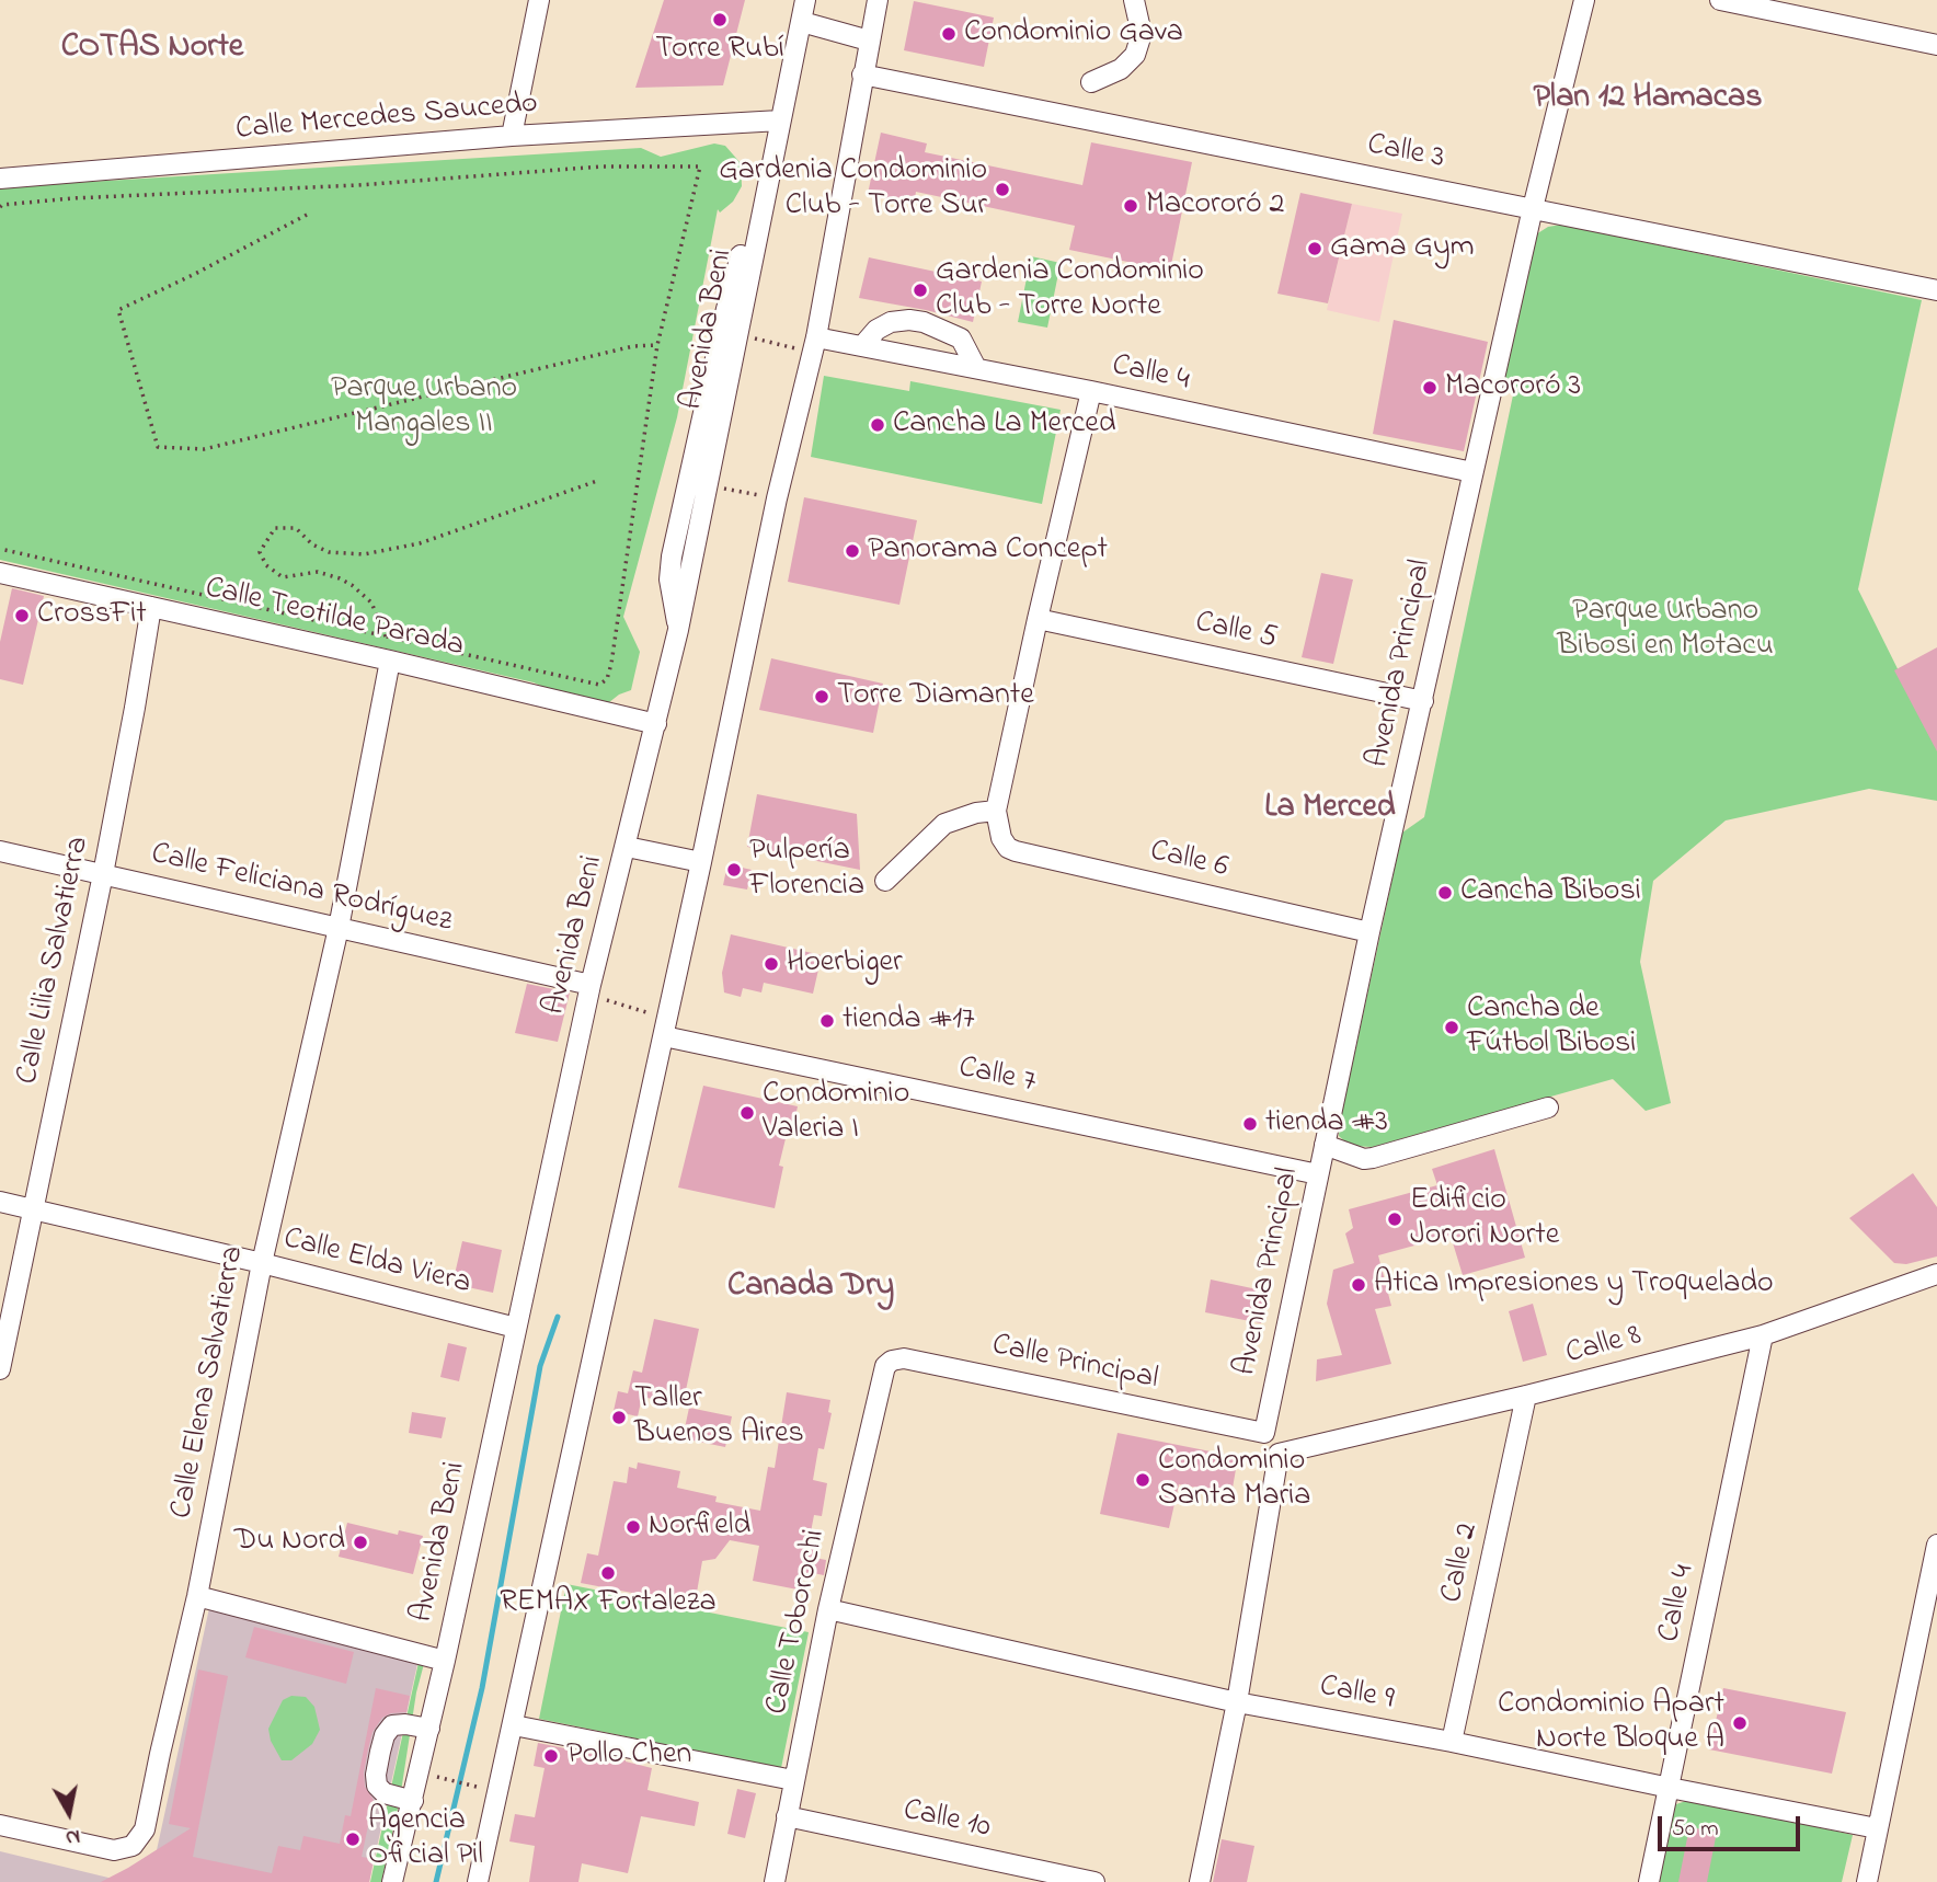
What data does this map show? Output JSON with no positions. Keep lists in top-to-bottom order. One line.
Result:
{"streets":{"street":["Calle Mercedes Saucedo","Calle 3","Avenida Beni","Calle 4","Calle Teotilde Parada","Calle 5","Avenida Principal","Calle 6","Calle Feliciana Rodríguez","Calle Lilia Salvatierra","Calle 7","Calle Elda Viera","Calle 8","Calle Principal","Calle Elena Salvatierra","Calle 2","Calle Toborochi","Calle 9","Calle 10"]},"crossings":[["Calle Mercedes Saucedo","Avenida Beni"],["Calle 3","Avenida Principal"],["Avenida Beni","Calle Teotilde Parada"],["Avenida Beni","Calle Feliciana Rodríguez"],["Avenida Beni","Calle Elda Viera"],["Calle 4","Avenida Principal"],["Calle 4","Calle 8"],["Calle 4","Calle 9"],["Calle Teotilde Parada","Calle Lilia Salvatierra"],["Calle Teotilde Parada","Calle Elena Salvatierra"],["Calle 5","Avenida Principal"],["Avenida Principal","Calle 6"],["Avenida Principal","Calle 7"],["Avenida Principal","Calle Principal"],["Calle Feliciana Rodríguez","Calle Lilia Salvatierra"],["Calle Feliciana Rodríguez","Calle Elena Salvatierra"],["Calle Lilia Salvatierra","Calle Elda Viera"],["Calle Elda Viera","Calle Elena Salvatierra"],["Calle 8","Calle 2"],["Calle Principal","Calle Toborochi"],["Calle 2","Calle 9"],["Calle Toborochi","Calle 9"],["Calle Toborochi","Calle 10"]],"districts":["COTAS Norte","Plan 12 Hamacas","La Merced","Canada Dry"],"parks":["Parque Urbano Mangales II","Parque Urbano Bibosi en Motacu"],"places":["Torre Rubí","Condominio Gava","Gardenia Condominio Club - Torre Sur","Macororó 2","Gama Gym","Gardenia Condominio Club - Torre Norte","Macororó 3","Cancha La Merced","Panorama Concept","CrossFit","Torre Diamante","Pulpería Florencia","Cancha Bibosi","Hoerbiger","tienda #17","Cancha de Fútbol Bibosi","Condominio Valeria I","tienda #3","Edificio Jorori Norte","Atica Impresiones y Troquelado","Taller Buenos Aires","Condominio Santa Maria","Norfield","Du Nord","REMAX Fortaleza","Condominio Apart Norte Bloque A","Pollo Chen","Agencia Oficial Pil"],"scale_bar":"50 m","north":"bottom"}
